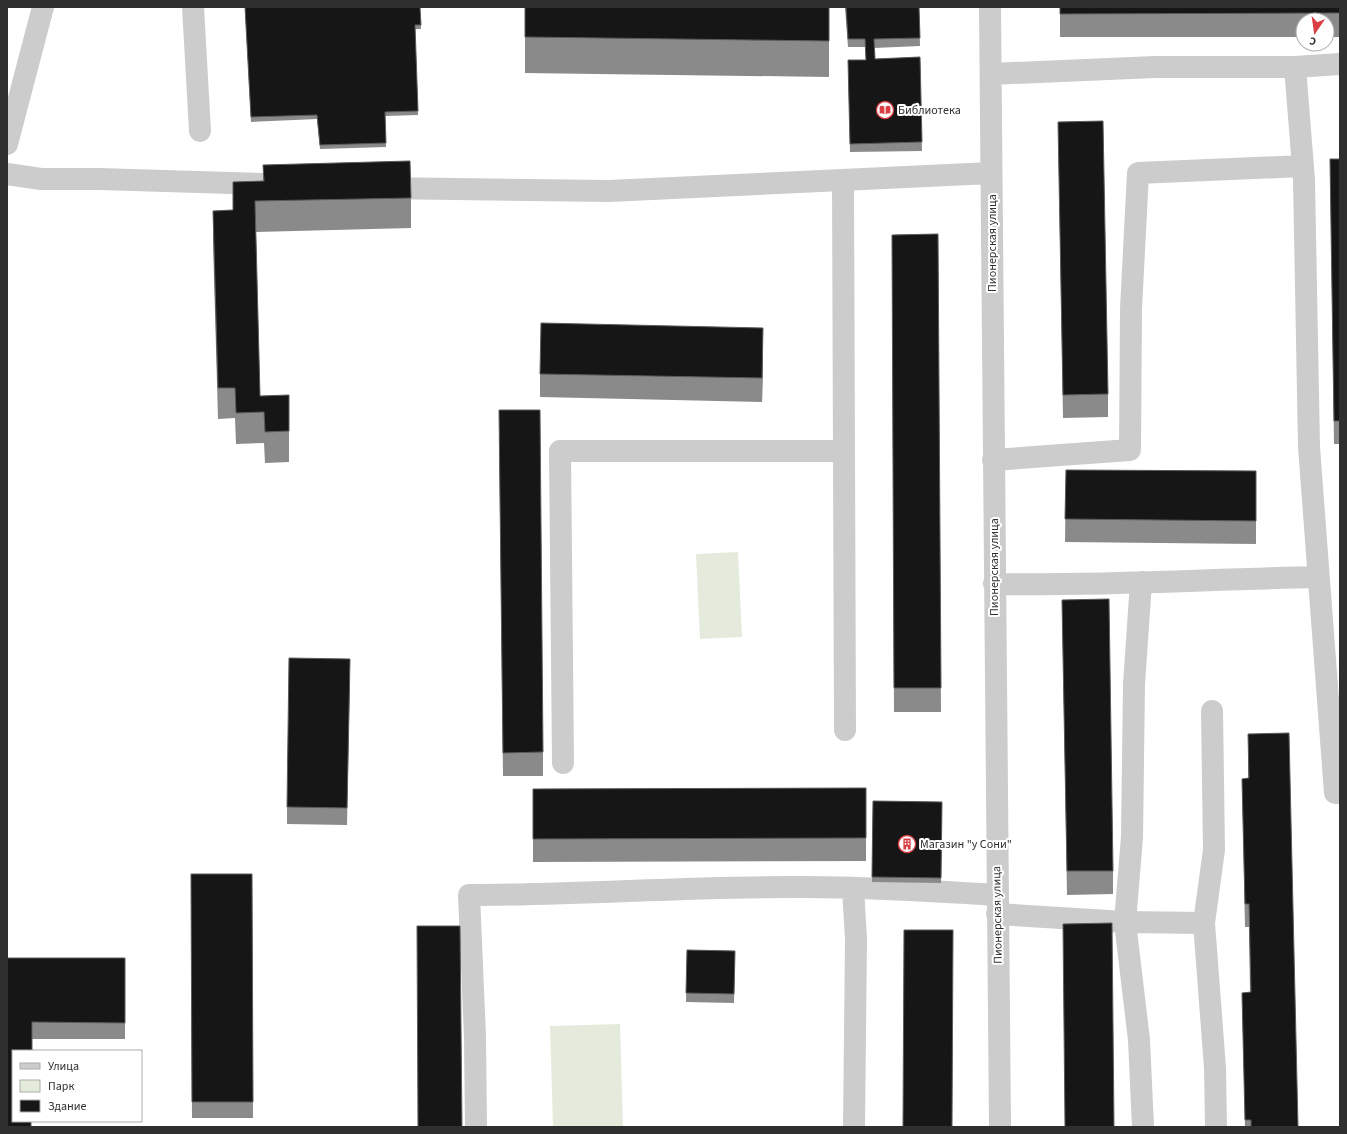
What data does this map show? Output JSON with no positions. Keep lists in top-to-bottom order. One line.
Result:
{"streets":{"street":["Пионерская улица"]},"places":{"library":["Библиотека"],"building":["Магазин \"у Сони\""]},"legend":["Улица","Парк","Здание"],"north":"bottom"}
